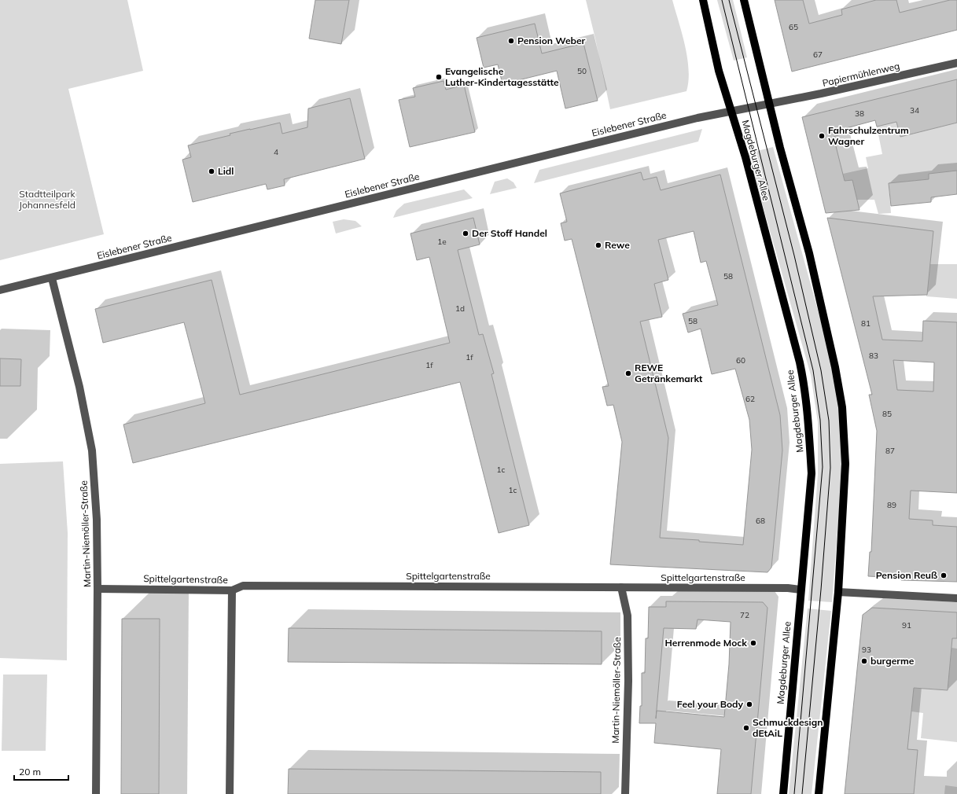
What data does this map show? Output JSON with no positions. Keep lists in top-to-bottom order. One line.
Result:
{"streets":{"main road":["Magdeburger Allee"],"street":["Papiermühlenweg","Eislebener Straße","Martin-Niemöller-Straße","Spittelgartenstraße"]},"crossings":[["Papiermühlenweg","Eislebener Straße"],["Eislebener Straße","Magdeburger Allee"],["Eislebener Straße","Martin-Niemöller-Straße"],["Magdeburger Allee","Spittelgartenstraße"],["Martin-Niemöller-Straße","Spittelgartenstraße"]],"parks":["Stadtteilpark Johannesfeld"],"places":["Pension Weber","Evangelische Luther-Kindertagesstätte","Fahrschulzentrum Wagner","Lidl","Der Stoff Handel","Rewe","REWE Getränkemarkt","Pension Reuß","Herrenmode Mock","burgerme","Feel your Body","Schmuckdesign dEtAiL"],"house_numbers":["65","67","50","34","38","4","1e","58","1d","58","81","83","1f","60","1f","62","85","87","1c","1c","89","68","72","91","93"],"scale_bar":"20 m"}
